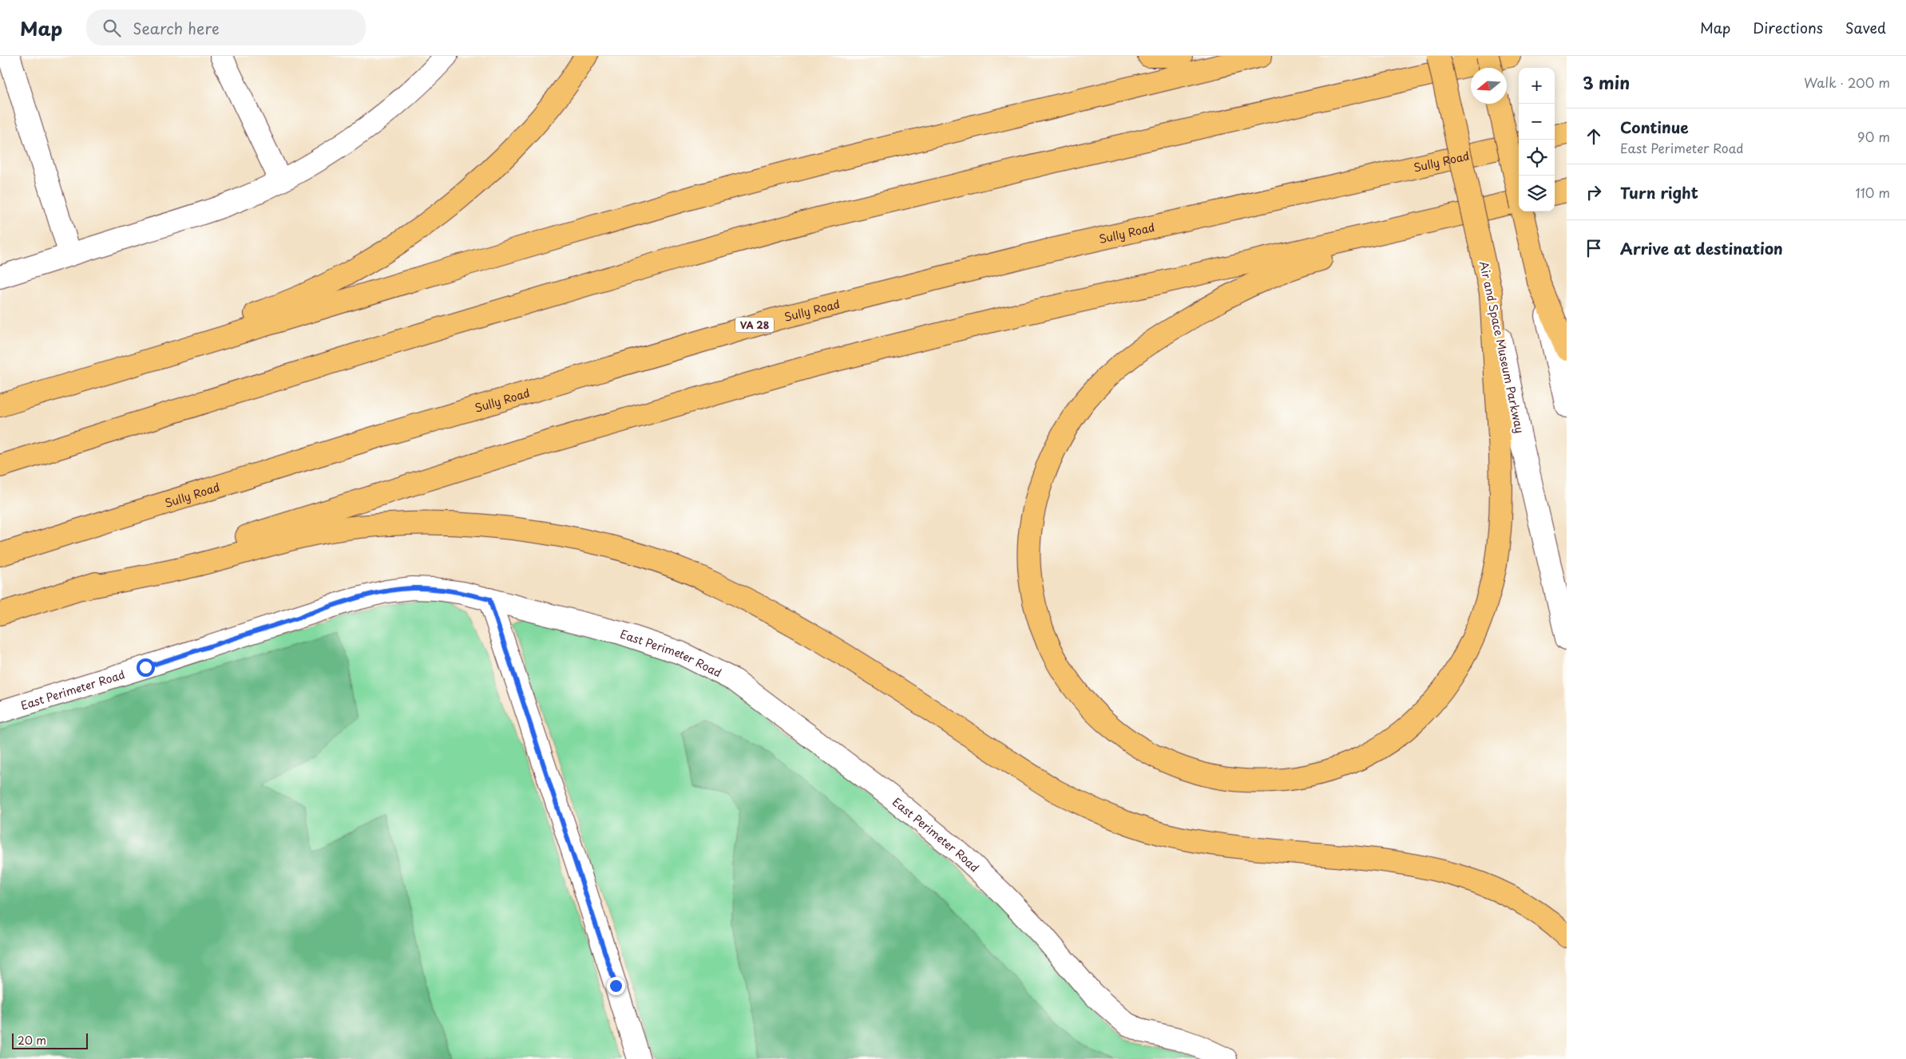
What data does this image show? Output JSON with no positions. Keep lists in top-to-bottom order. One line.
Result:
{"streets":{"main road":["Sully Road","VA 28","Air and Space Museum Parkway"],"street":["East Perimeter Road"]},"scale_bar":"20 m","north":"left","page":{"header":"Map","search":"Search here","nav":["Map","Directions","Saved"],"heading":["3 min","Walk · 200 m"],"map_buttons":["+","−"],"list":[["Continue","East Perimeter Road","90 m"],["Turn right","110 m"],"Arrive at destination"],"scale":"20 m"}}
